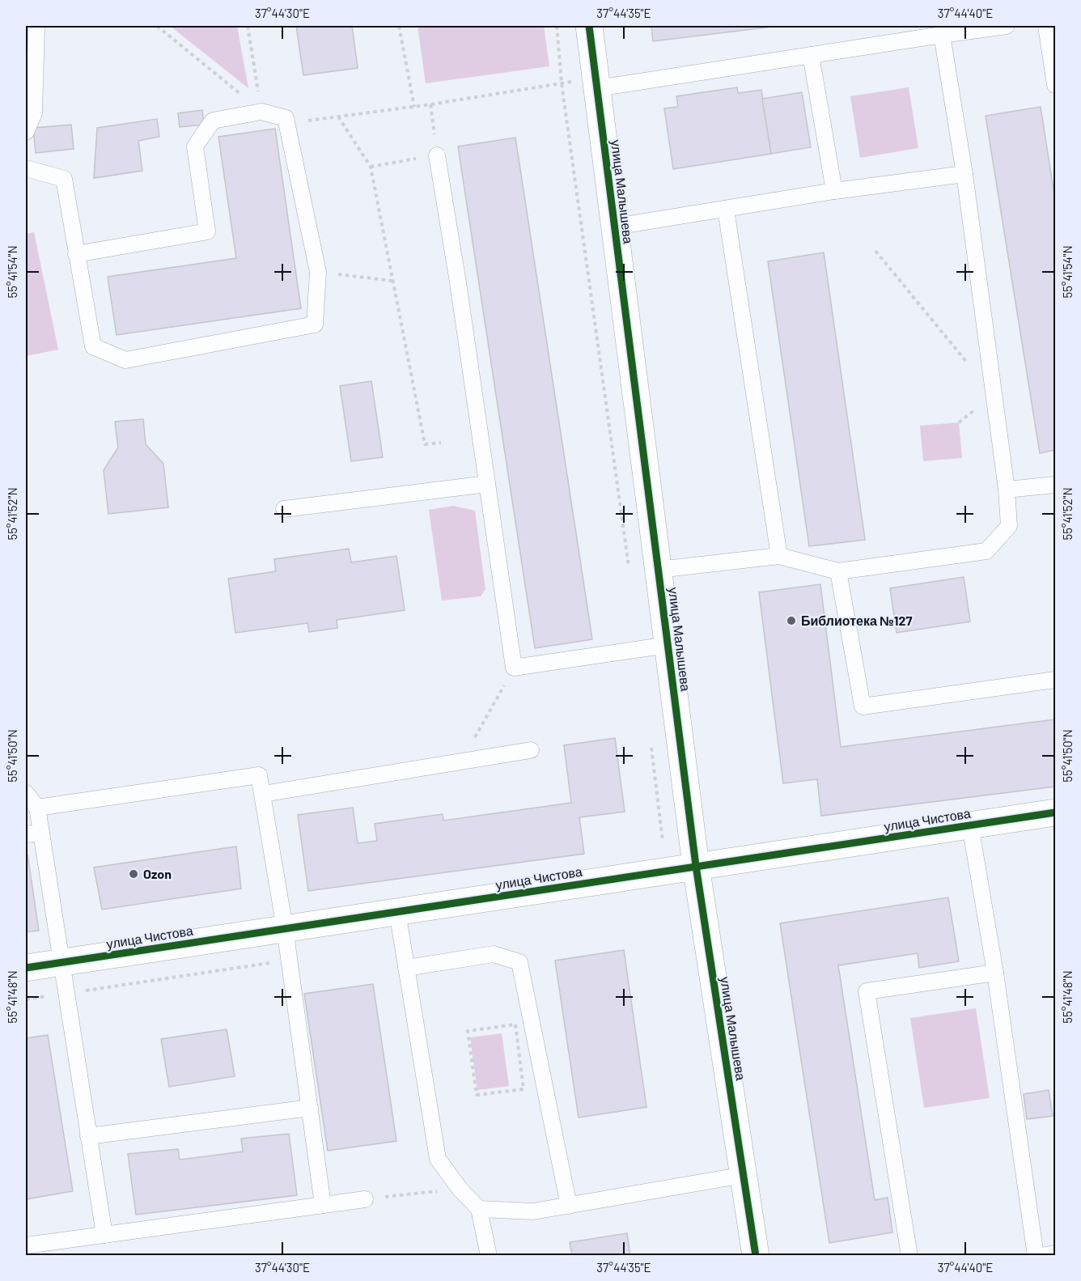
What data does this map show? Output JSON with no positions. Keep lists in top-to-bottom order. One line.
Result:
{"streets":{"street":["улица Малышева","улица Чистова"]},"crossings":[["улица Малышева","улица Чистова"]],"places":["Библиотека №127","Ozon"],"coordinates":["37°44'30\"E","37°44'35\"E","37°44'40\"E","55°41'54\"N","55°41'52\"N","55°41'50\"N","55°41'48\"N"]}
